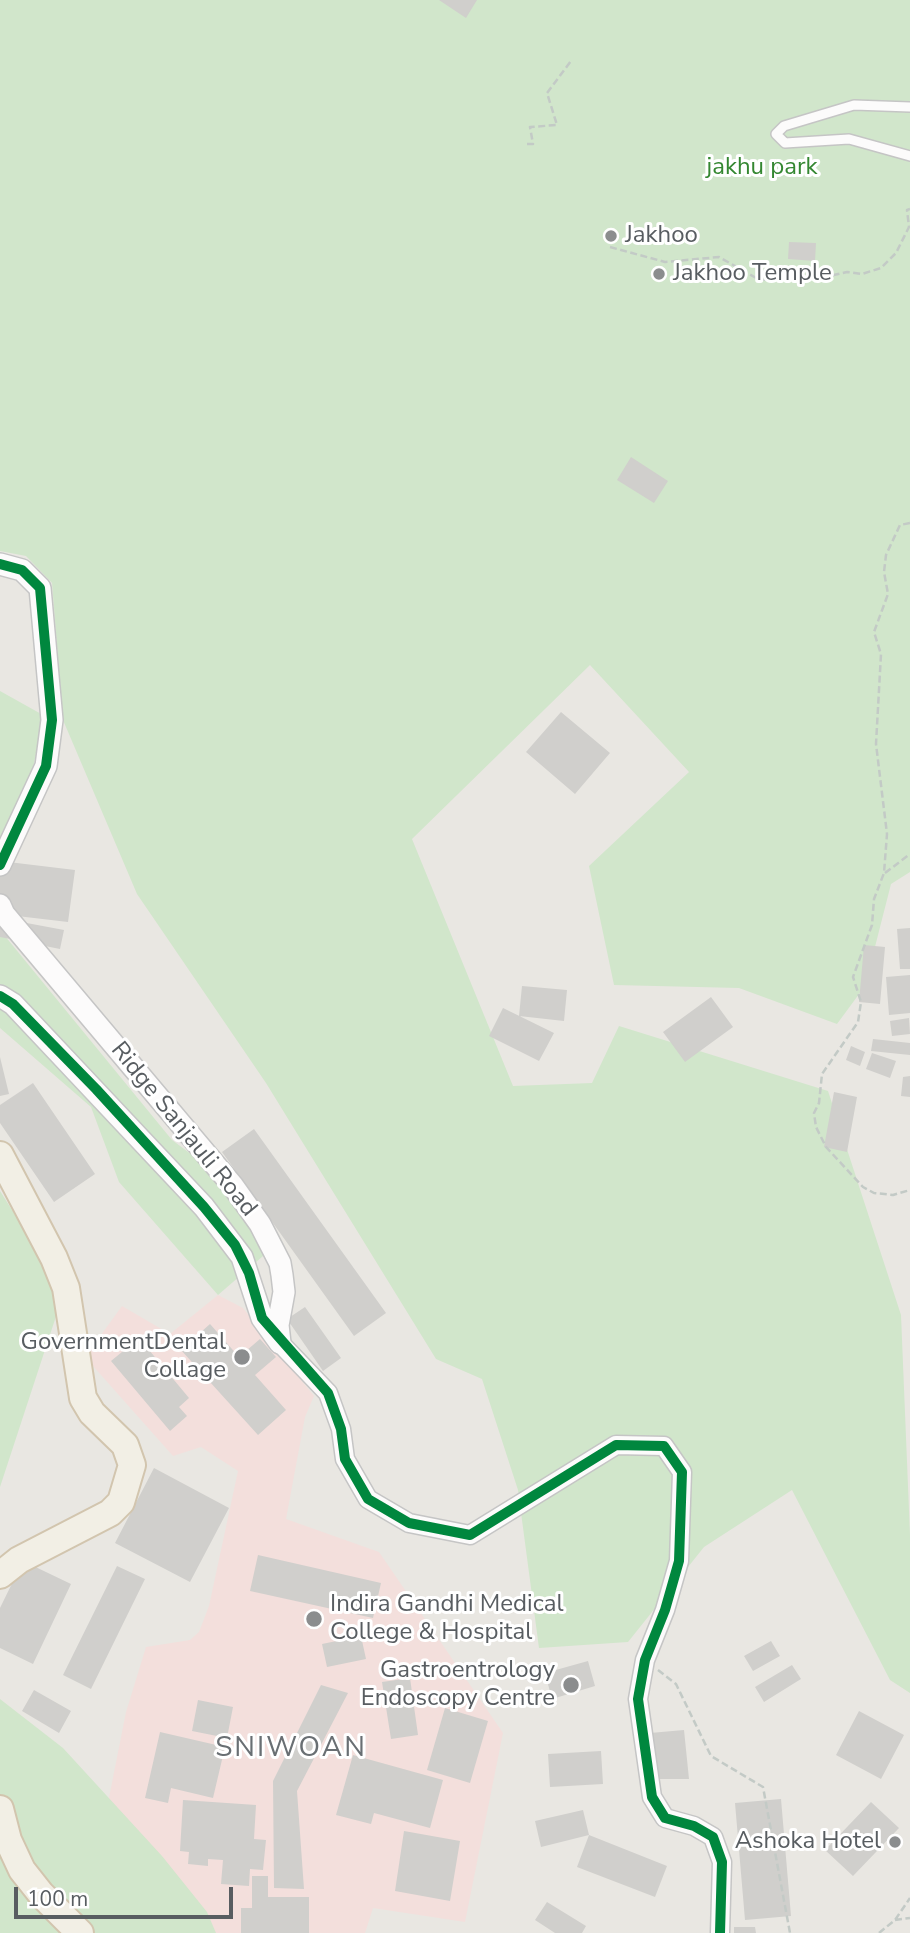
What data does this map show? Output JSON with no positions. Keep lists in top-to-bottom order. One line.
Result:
{"streets":{"street":["Ridge Sanjauli Road"]},"districts":["SNIWOAN"],"parks":["jakhu park"],"places":["Jakhoo","Jakhoo Temple","GovernmentDental Collage","Indira Gandhi Medical College & Hospital","Gastroentrology Endoscopy Centre","Ashoka Hotel"],"scale_bar":"100 m"}
